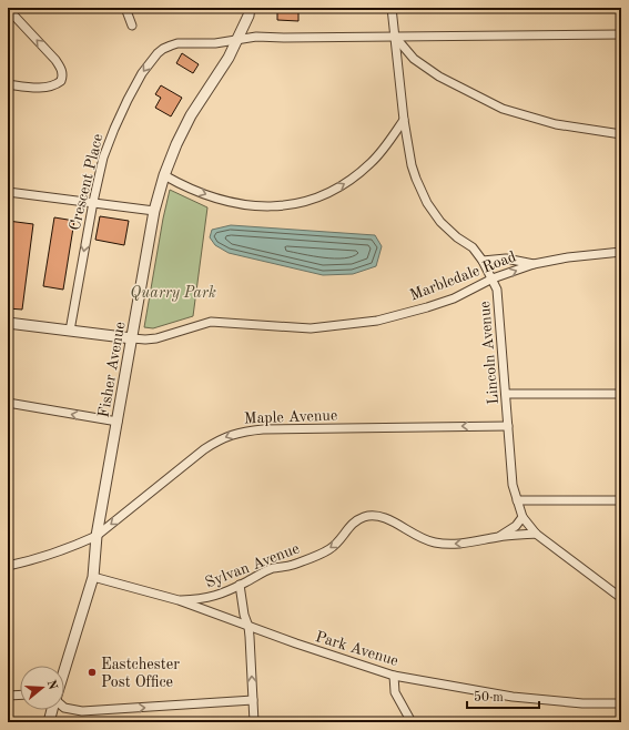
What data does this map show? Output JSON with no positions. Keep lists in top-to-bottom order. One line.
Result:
{"streets":{"street":["Crescent Place","Marbledale Road","Lincoln Avenue","Fisher Avenue","Maple Avenue","Sylvan Avenue","Park Avenue"]},"crossings":[["Crescent Place","Marbledale Road"],["Crescent Place","Lincoln Avenue"],["Crescent Place","Fisher Avenue"],["Marbledale Road","Lincoln Avenue"],["Marbledale Road","Fisher Avenue"],["Lincoln Avenue","Maple Avenue"],["Lincoln Avenue","Sylvan Avenue"],["Fisher Avenue","Maple Avenue"],["Fisher Avenue","Park Avenue"],["Sylvan Avenue","Park Avenue"]],"one_way":["Crescent Place","Maple Avenue","Sylvan Avenue"],"parks":["Quarry Park"],"places":["Eastchester Post Office"],"scale_bar":"50 m","north":"right"}
